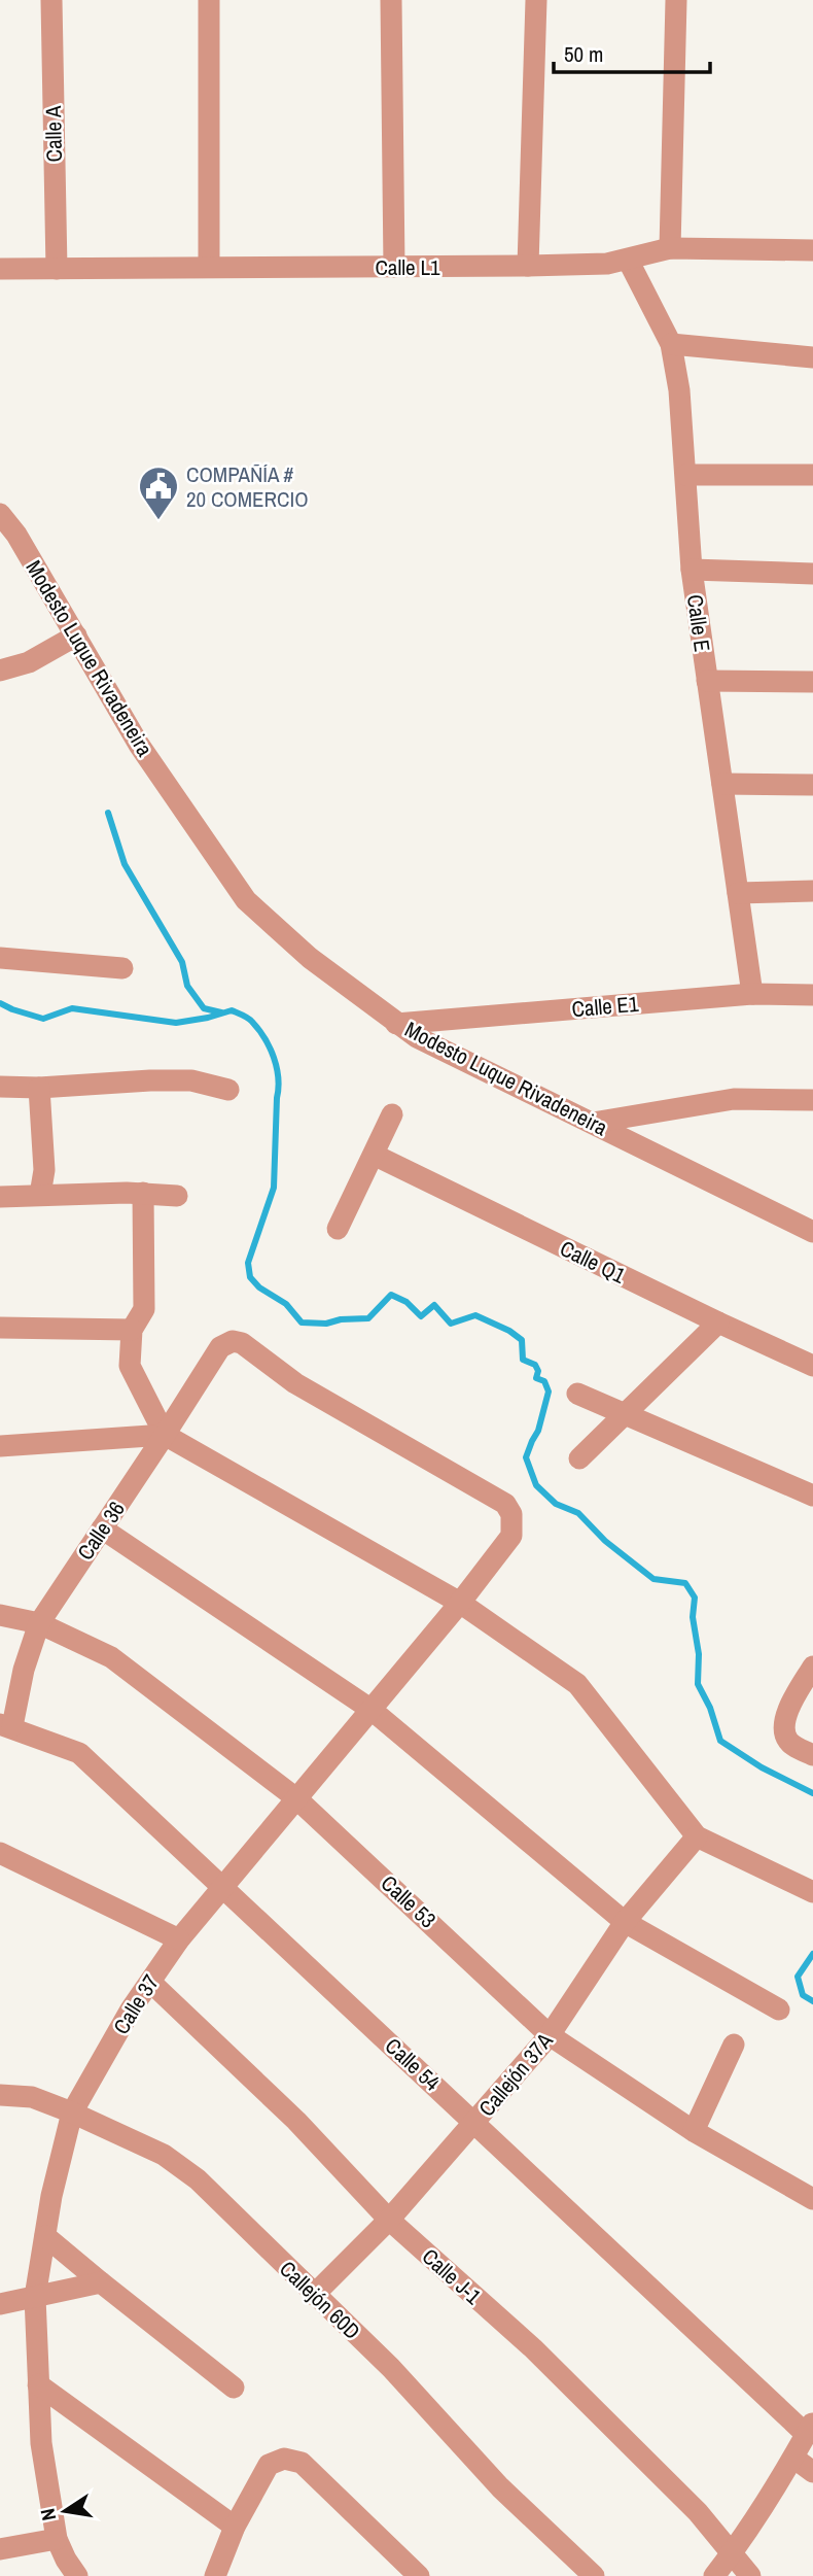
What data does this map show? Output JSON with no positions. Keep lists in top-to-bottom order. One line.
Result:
{"streets":{"street":["Calle A","Calle L1","Calle E","Modesto Luque Rivadeneira","Calle E1","Calle Q1","Calle 36","Calle 53","Calle 37","Calle 54","Callejón 37A","Calle J-1","Callejón 60D"]},"crossings":[["Calle A","Calle L1"],["Calle L1","Calle E"],["Calle E","Calle E1"],["Modesto Luque Rivadeneira","Calle E1"],["Calle 36","Calle 53"],["Calle 36","Calle 37"],["Calle 36","Calle 54"],["Calle 53","Calle 37"],["Calle 53","Callejón 37A"],["Calle 37","Calle 54"],["Calle 37","Calle J-1"],["Calle 37","Callejón 60D"],["Calle 54","Callejón 37A"],["Callejón 37A","Calle J-1"],["Callejón 37A","Callejón 60D"]],"places":{"public building":["COMPAÑÍA # 20 COMERCIO"]},"scale_bar":"50 m","north":"left"}
